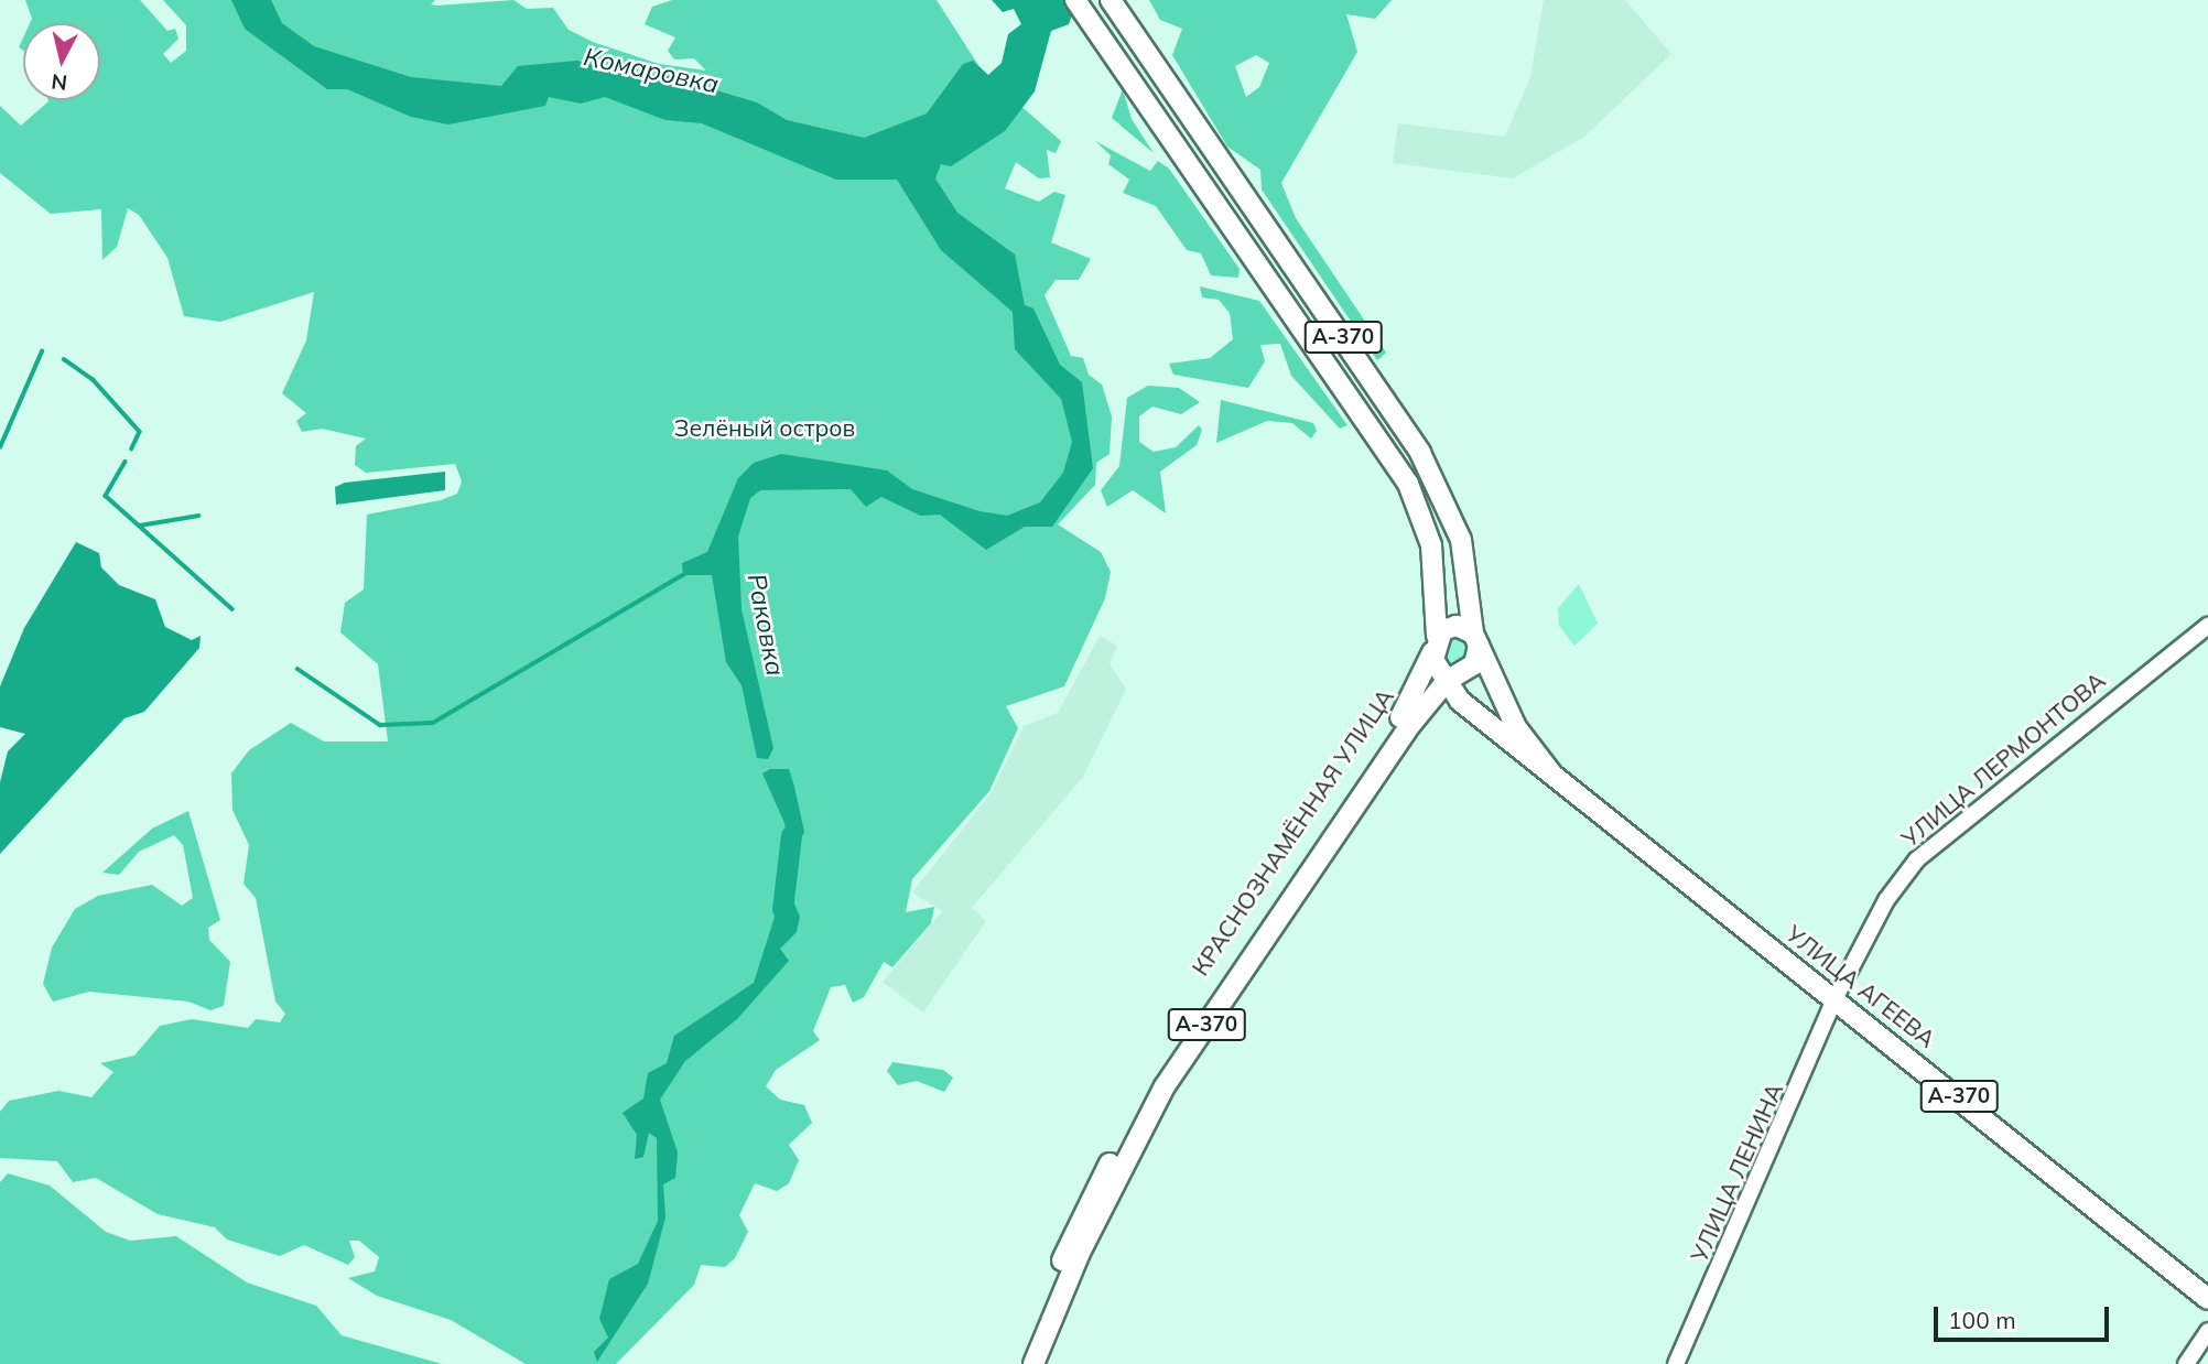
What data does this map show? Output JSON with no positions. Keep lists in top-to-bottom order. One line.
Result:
{"streets":{"highway":["А-370","КРАСНОЗНАМЁННАЯ УЛИЦА","УЛИЦА АГЕЕВА"],"main road":["УЛИЦА ЛЕРМОНТОВА","УЛИЦА ЛЕНИНА"]},"crossings":[["А-370","КРАСНОЗНАМЁННАЯ УЛИЦА"],["А-370","УЛИЦА АГЕЕВА"],["УЛИЦА ЛЕРМОНТОВА","УЛИЦА АГЕЕВА"],["УЛИЦА ЛЕРМОНТОВА","УЛИЦА ЛЕНИНА"],["КРАСНОЗНАМЁННАЯ УЛИЦА","УЛИЦА АГЕЕВА"],["УЛИЦА АГЕЕВА","УЛИЦА ЛЕНИНА"]],"water":["Комаровка","Раковка"],"parks":["Зелёный остров"],"scale_bar":"100 m","north":"bottom"}
